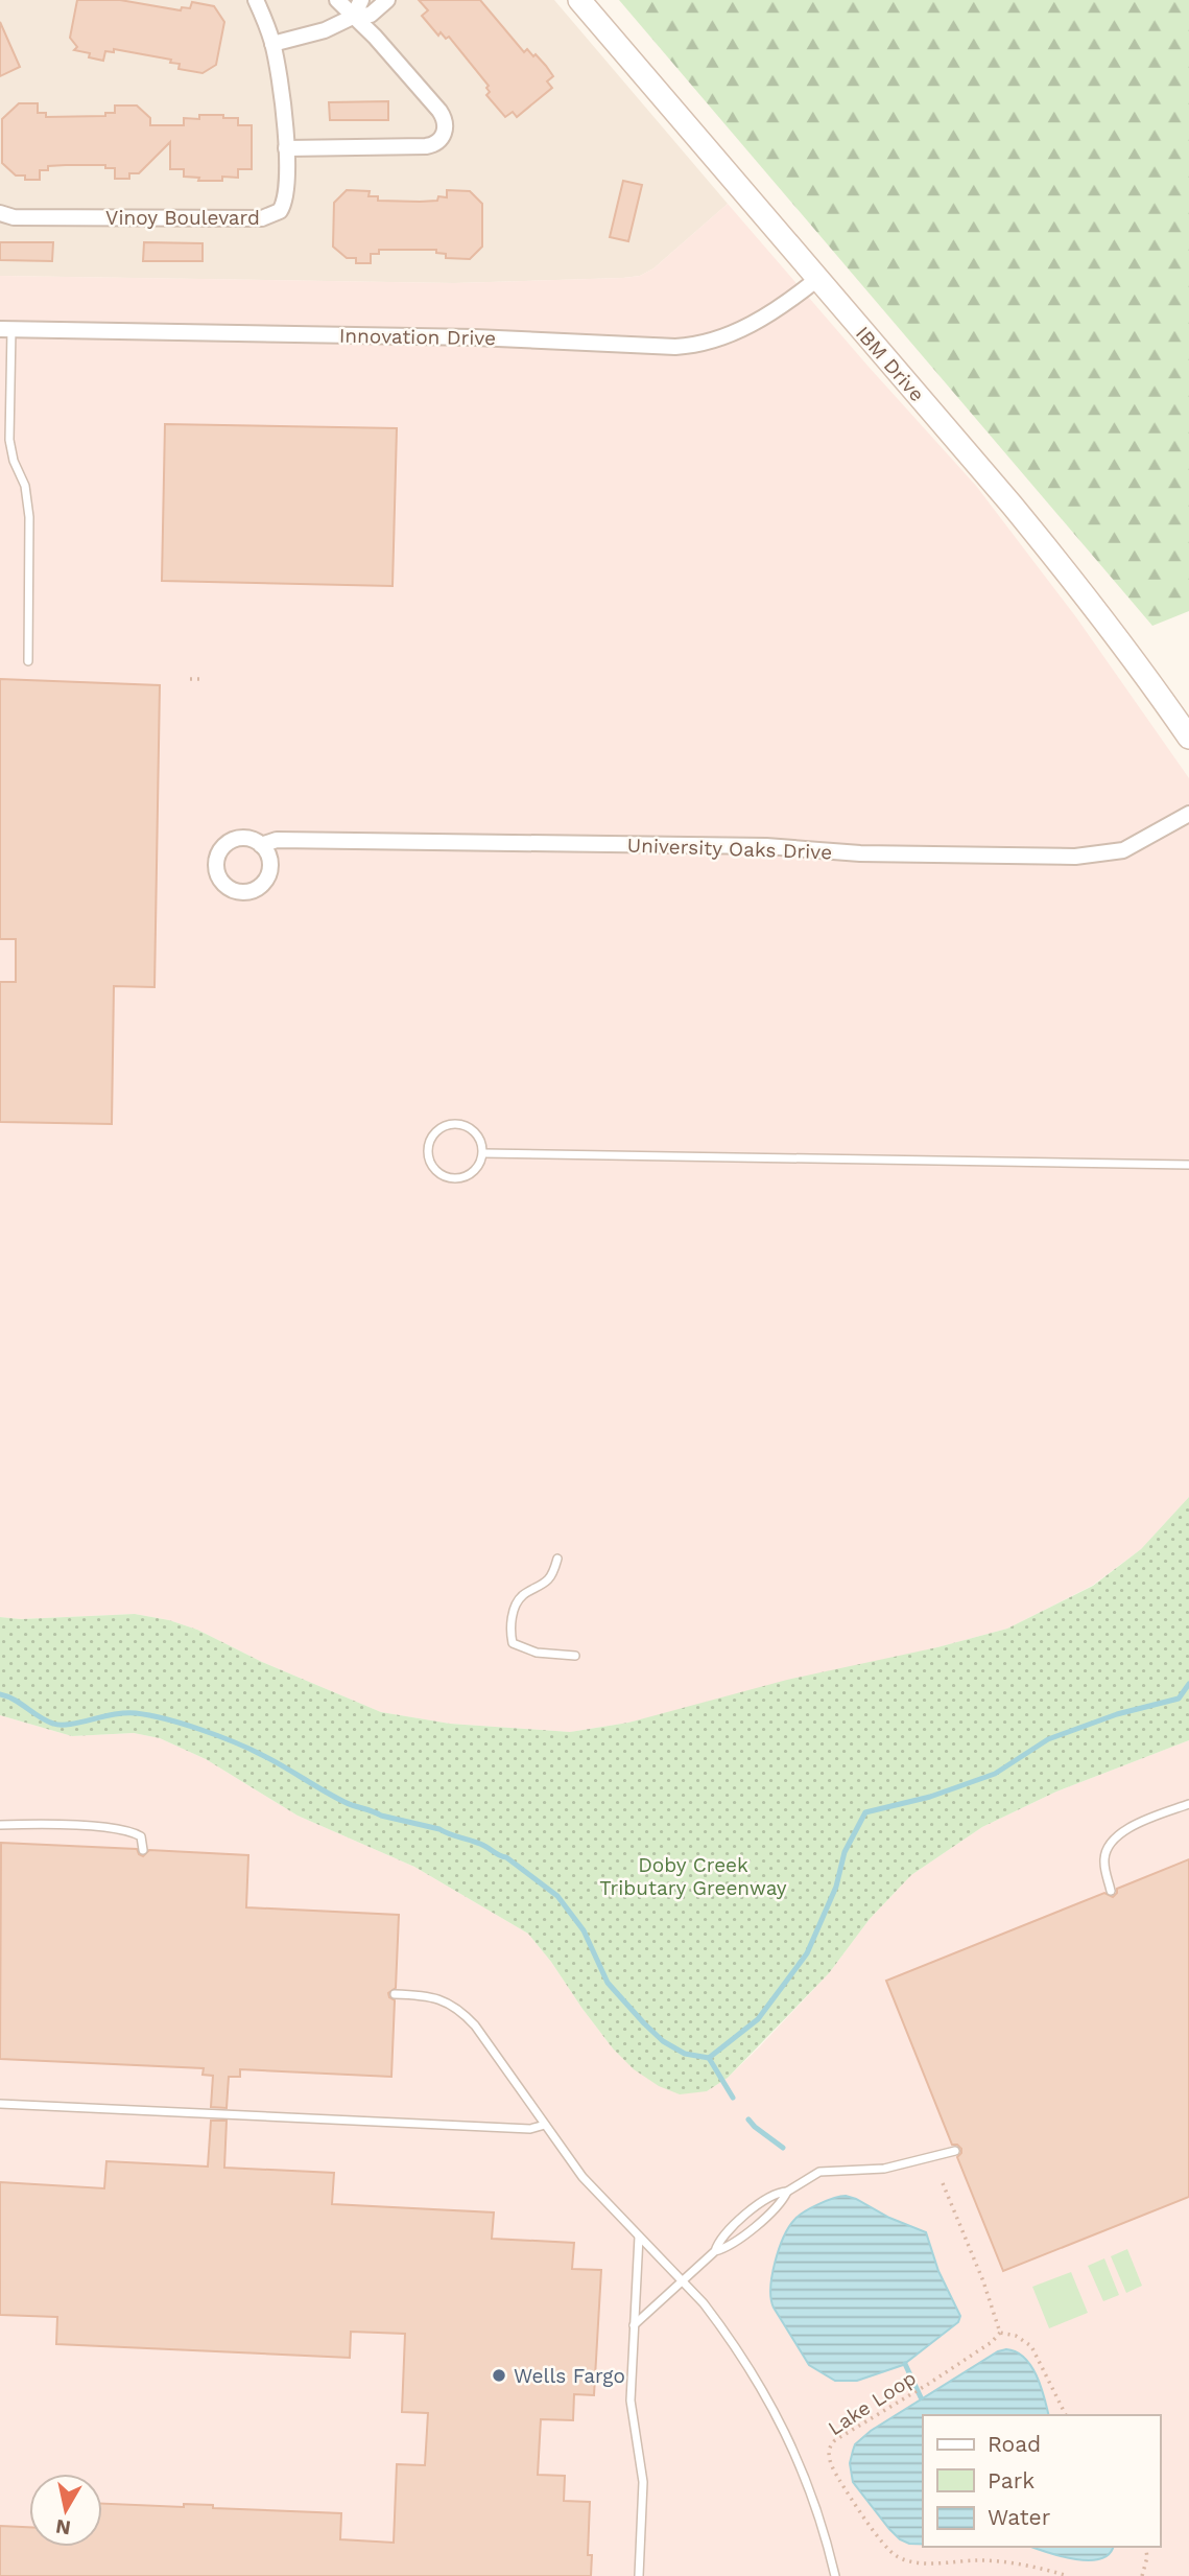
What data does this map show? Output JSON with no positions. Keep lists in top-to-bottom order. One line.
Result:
{"streets":{"street":["Vinoy Boulevard","Innovation Drive","IBM Drive","University Oaks Drive"],"path":["Lake Loop"]},"crossings":[["Innovation Drive","IBM Drive"]],"parks":["Doby Creek Tributary Greenway"],"places":["Wells Fargo"],"legend":["Road","Park","Water"],"north":"bottom"}
